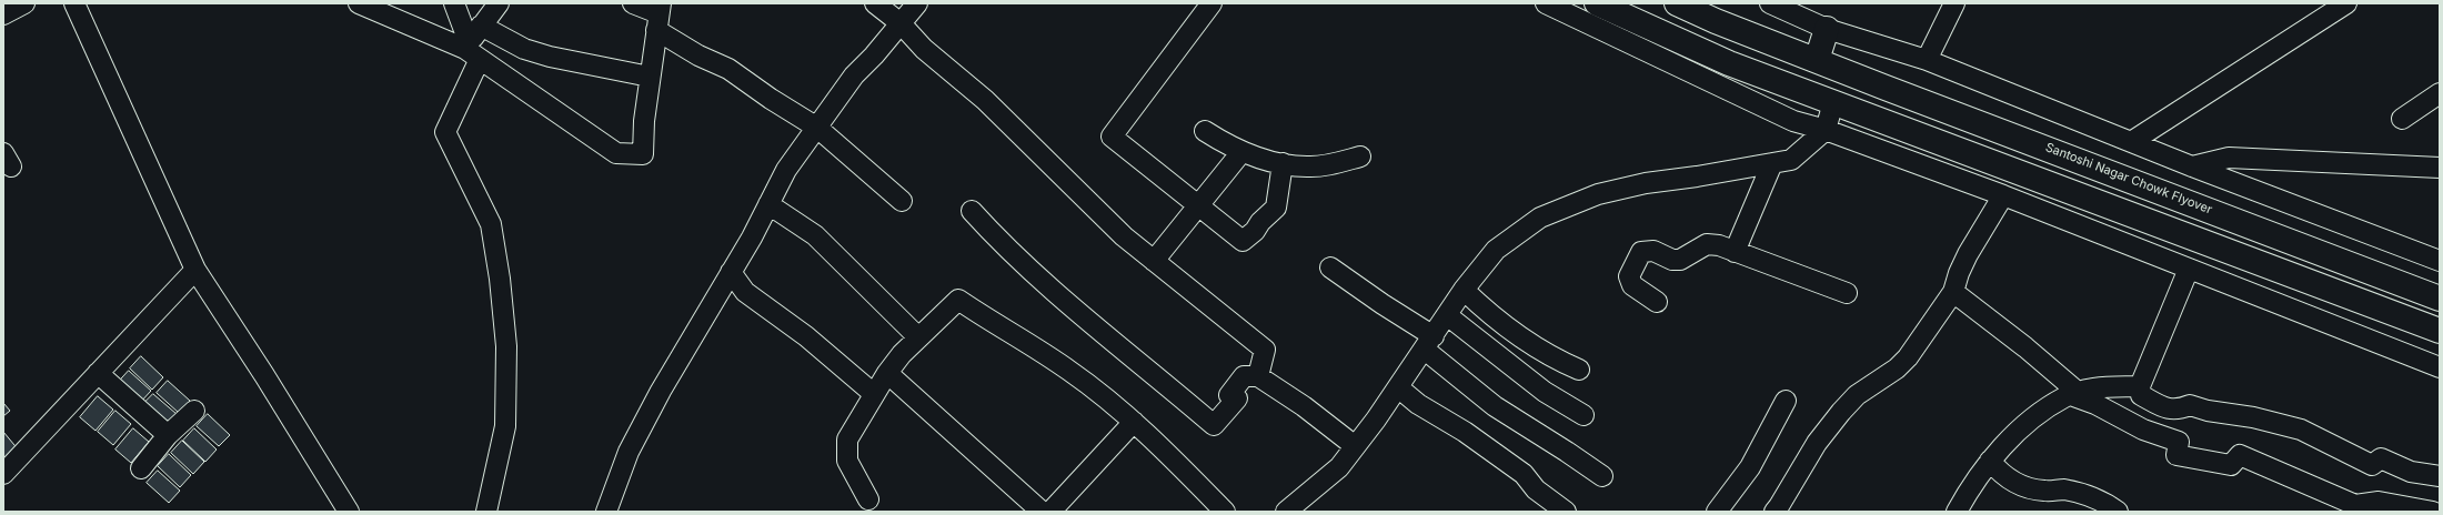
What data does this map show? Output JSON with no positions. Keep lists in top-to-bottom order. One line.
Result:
{"streets":{"highway":["Santoshi Nagar Chowk Flyover"]}}
